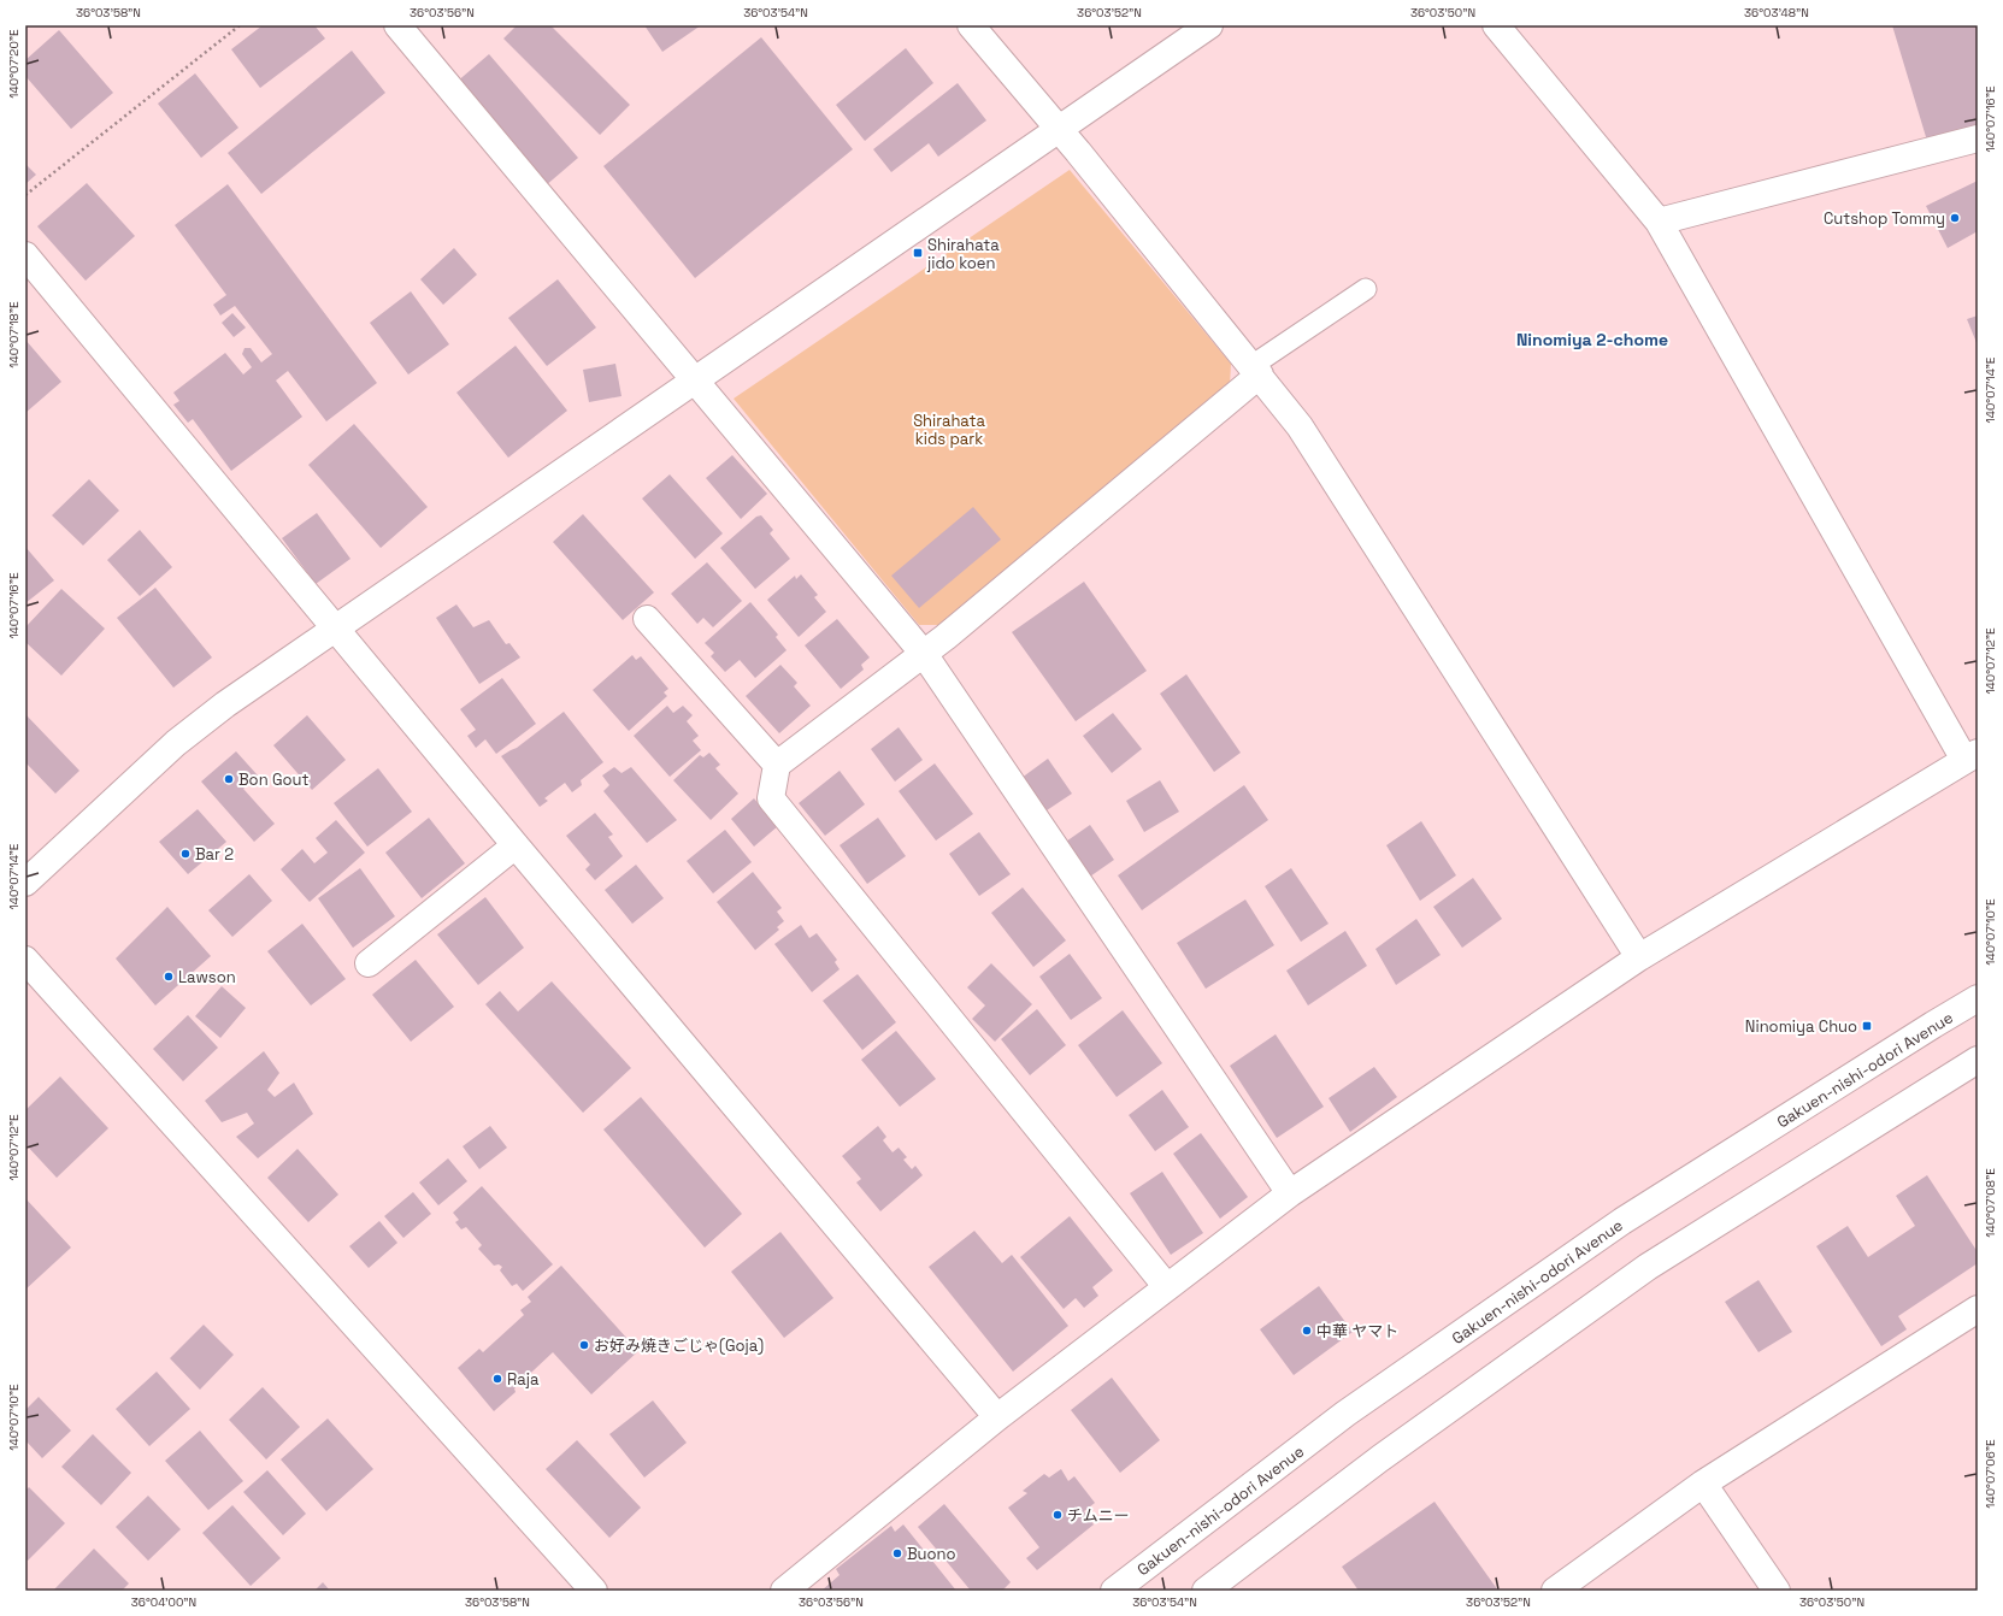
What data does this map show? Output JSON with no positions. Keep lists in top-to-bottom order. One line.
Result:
{"streets":{"street":["Gakuen-nishi-odori Avenue"]},"districts":["Ninomiya 2-chome"],"parks":["Shirahata kids park"],"places":{"other":["Cutshop Tommy","Bon Gout","Bar 2","Lawson","中華 ヤマト","お好み焼きごじゃ(Goja)","Raja","チムニー","Buono"],"transit":["Shirahata jido koen","Ninomiya Chuo"]},"coordinates":["36°03'58\"N","36°03'56\"N","36°03'54\"N","36°03'52\"N","36°03'50\"N","36°03'48\"N","140°07'20\"E","140°07'16\"E","140°07'18\"E","140°07'14\"E","140°07'12\"E","140°07'10\"E","140°07'08\"E","140°07'06\"E","36°04'00\"N"]}
